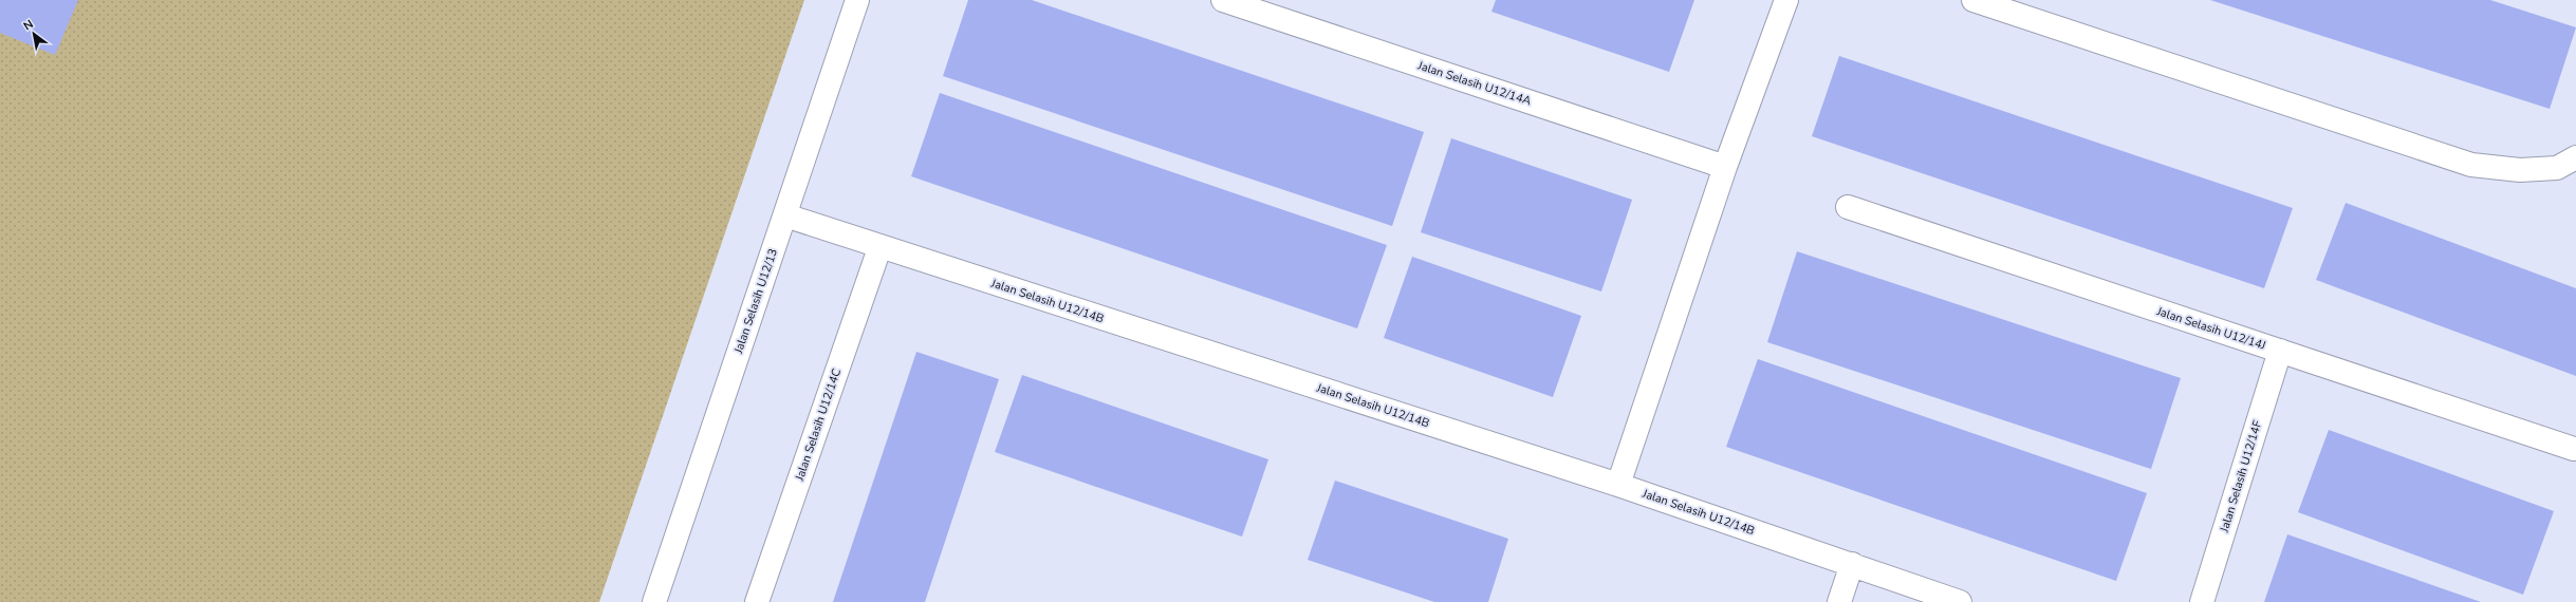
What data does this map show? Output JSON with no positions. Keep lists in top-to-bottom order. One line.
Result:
{"streets":{"street":["Jalan Selasih U12/14A","Jalan Selasih U12/13","Jalan Selasih U12/14B","Jalan Selasih U12/14J","Jalan Selasih U12/14C","Jalan Selasih U12/14F"]},"crossings":[["Jalan Selasih U12/13","Jalan Selasih U12/14B"],["Jalan Selasih U12/14B","Jalan Selasih U12/14C"],["Jalan Selasih U12/14J","Jalan Selasih U12/14F"]],"north":"top left"}
